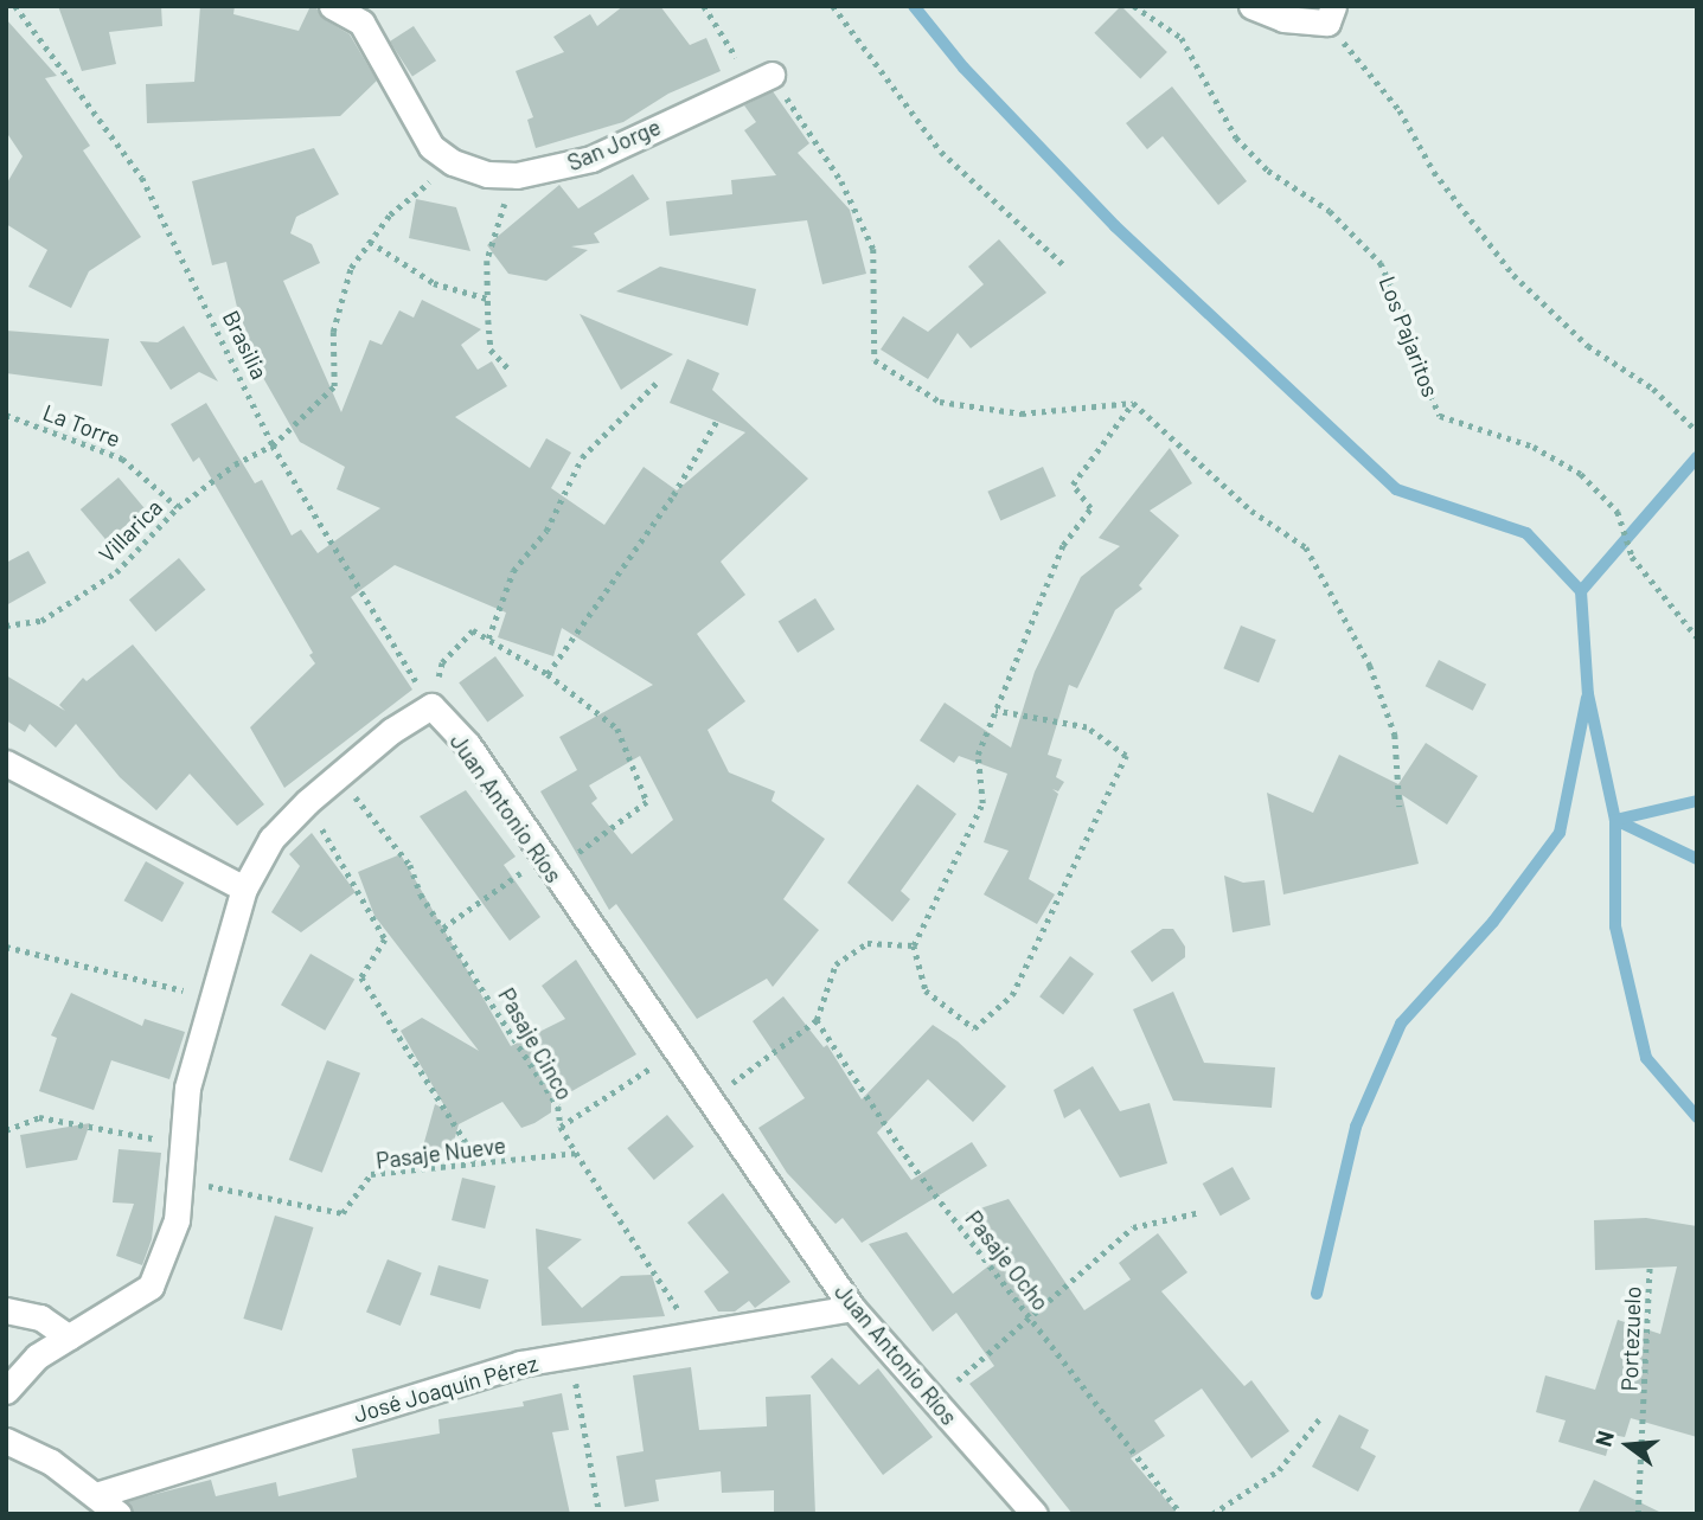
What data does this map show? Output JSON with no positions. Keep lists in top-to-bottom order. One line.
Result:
{"streets":{"street":["San Jorge","Juan Antonio Ríos","José Joaquín Pérez"],"path":["Los Pajaritos","Brasilia","La Torre","Villarica","Pasaje Cinco","Pasaje Nueve","Pasaje Ocho","Portezuelo"]},"crossings":[["San Jorge","Villarica"],["Brasilia","Villarica"],["Brasilia","Juan Antonio Ríos"],["La Torre","Villarica"],["Juan Antonio Ríos","José Joaquín Pérez"],["Pasaje Cinco","Pasaje Nueve"],["Pasaje Cinco","José Joaquín Pérez"]],"north":"left"}
